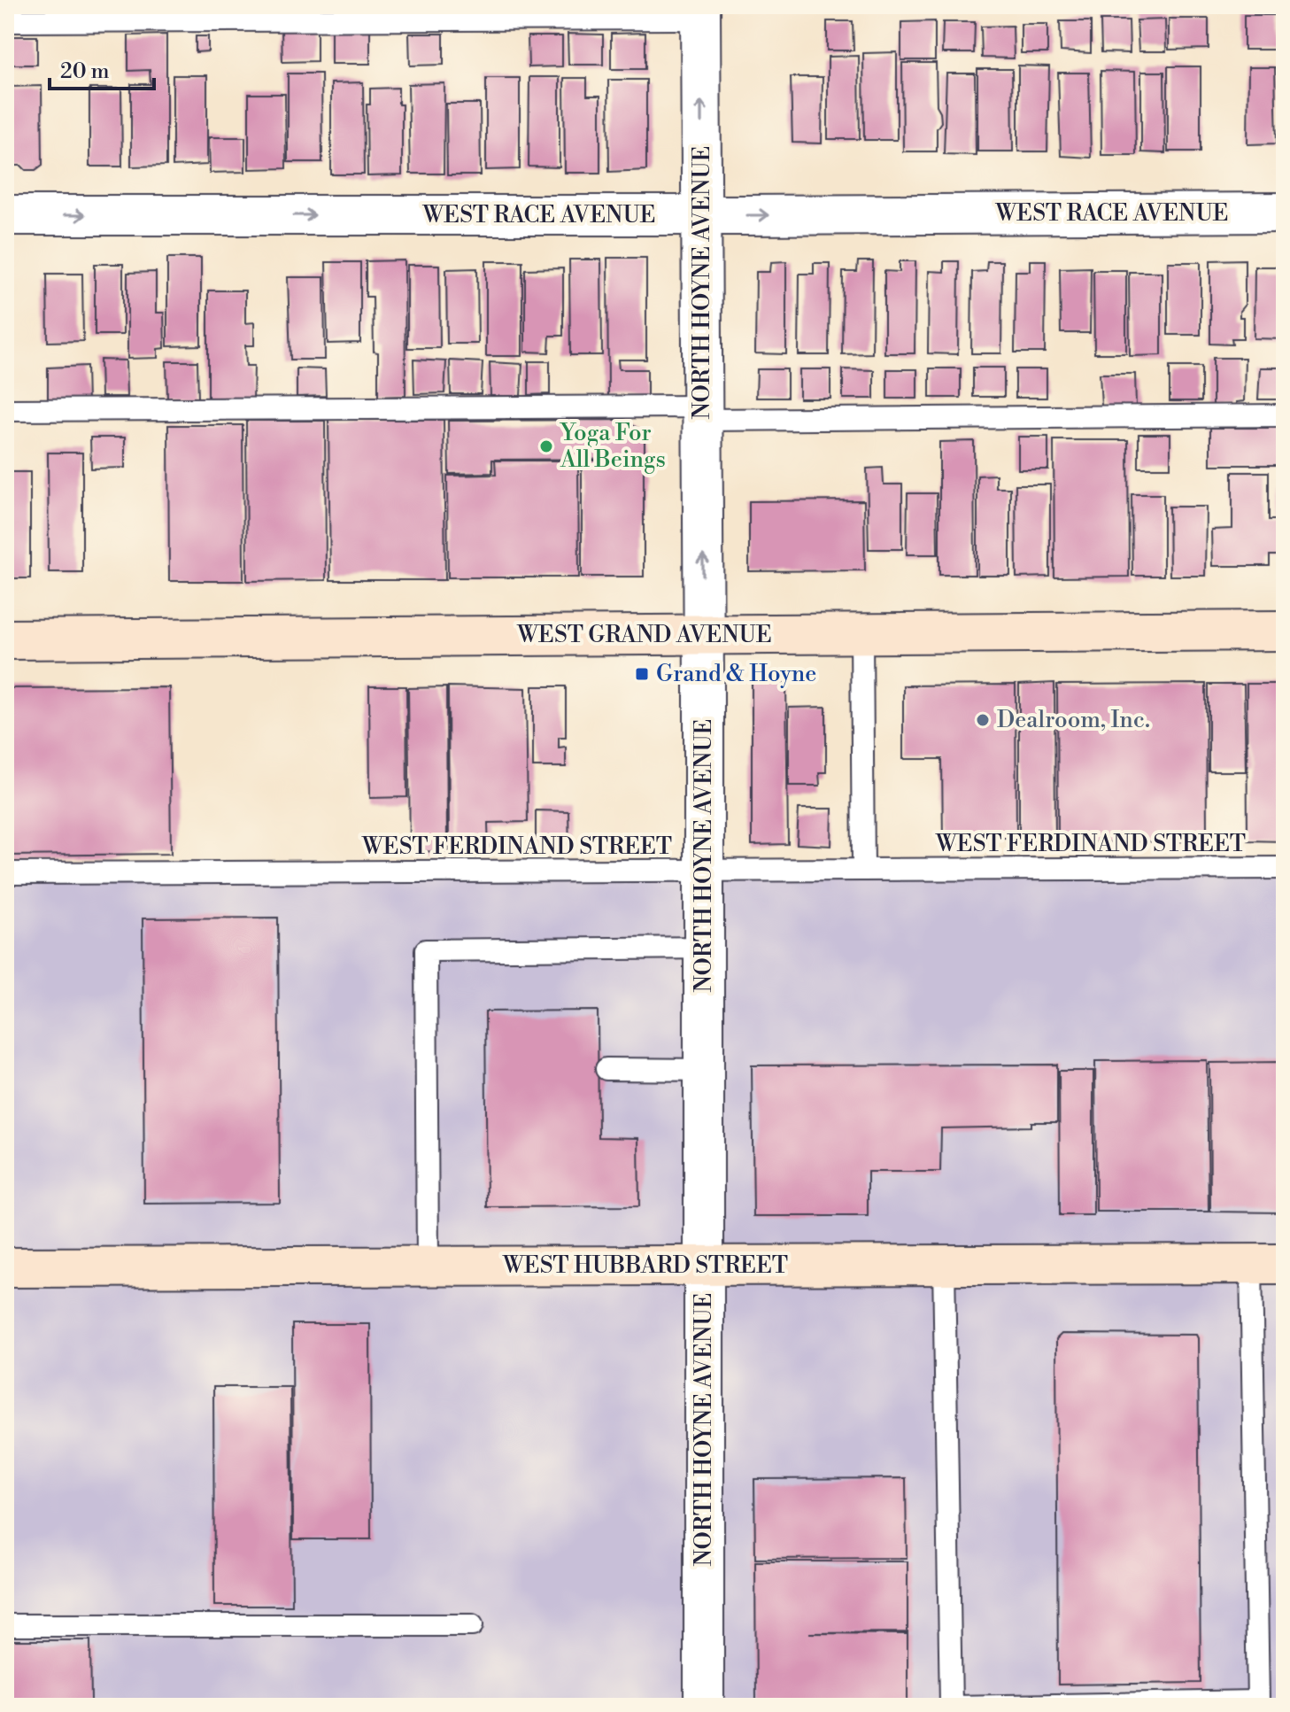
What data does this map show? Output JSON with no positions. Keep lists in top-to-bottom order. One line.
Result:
{"streets":{"main road":["WEST GRAND AVENUE","WEST HUBBARD STREET"],"street":["WEST RACE AVENUE","NORTH HOYNE AVENUE"],"lane":["WEST FERDINAND STREET"]},"crossings":[["WEST RACE AVENUE","NORTH HOYNE AVENUE"],["NORTH HOYNE AVENUE","WEST GRAND AVENUE"],["NORTH HOYNE AVENUE","WEST FERDINAND STREET"],["NORTH HOYNE AVENUE","WEST HUBBARD STREET"]],"one_way":["WEST RACE AVENUE"],"places":{"other":["Yoga For All Beings","Dealroom, Inc."],"transit":["Grand & Hoyne"]},"scale_bar":"20 m"}
